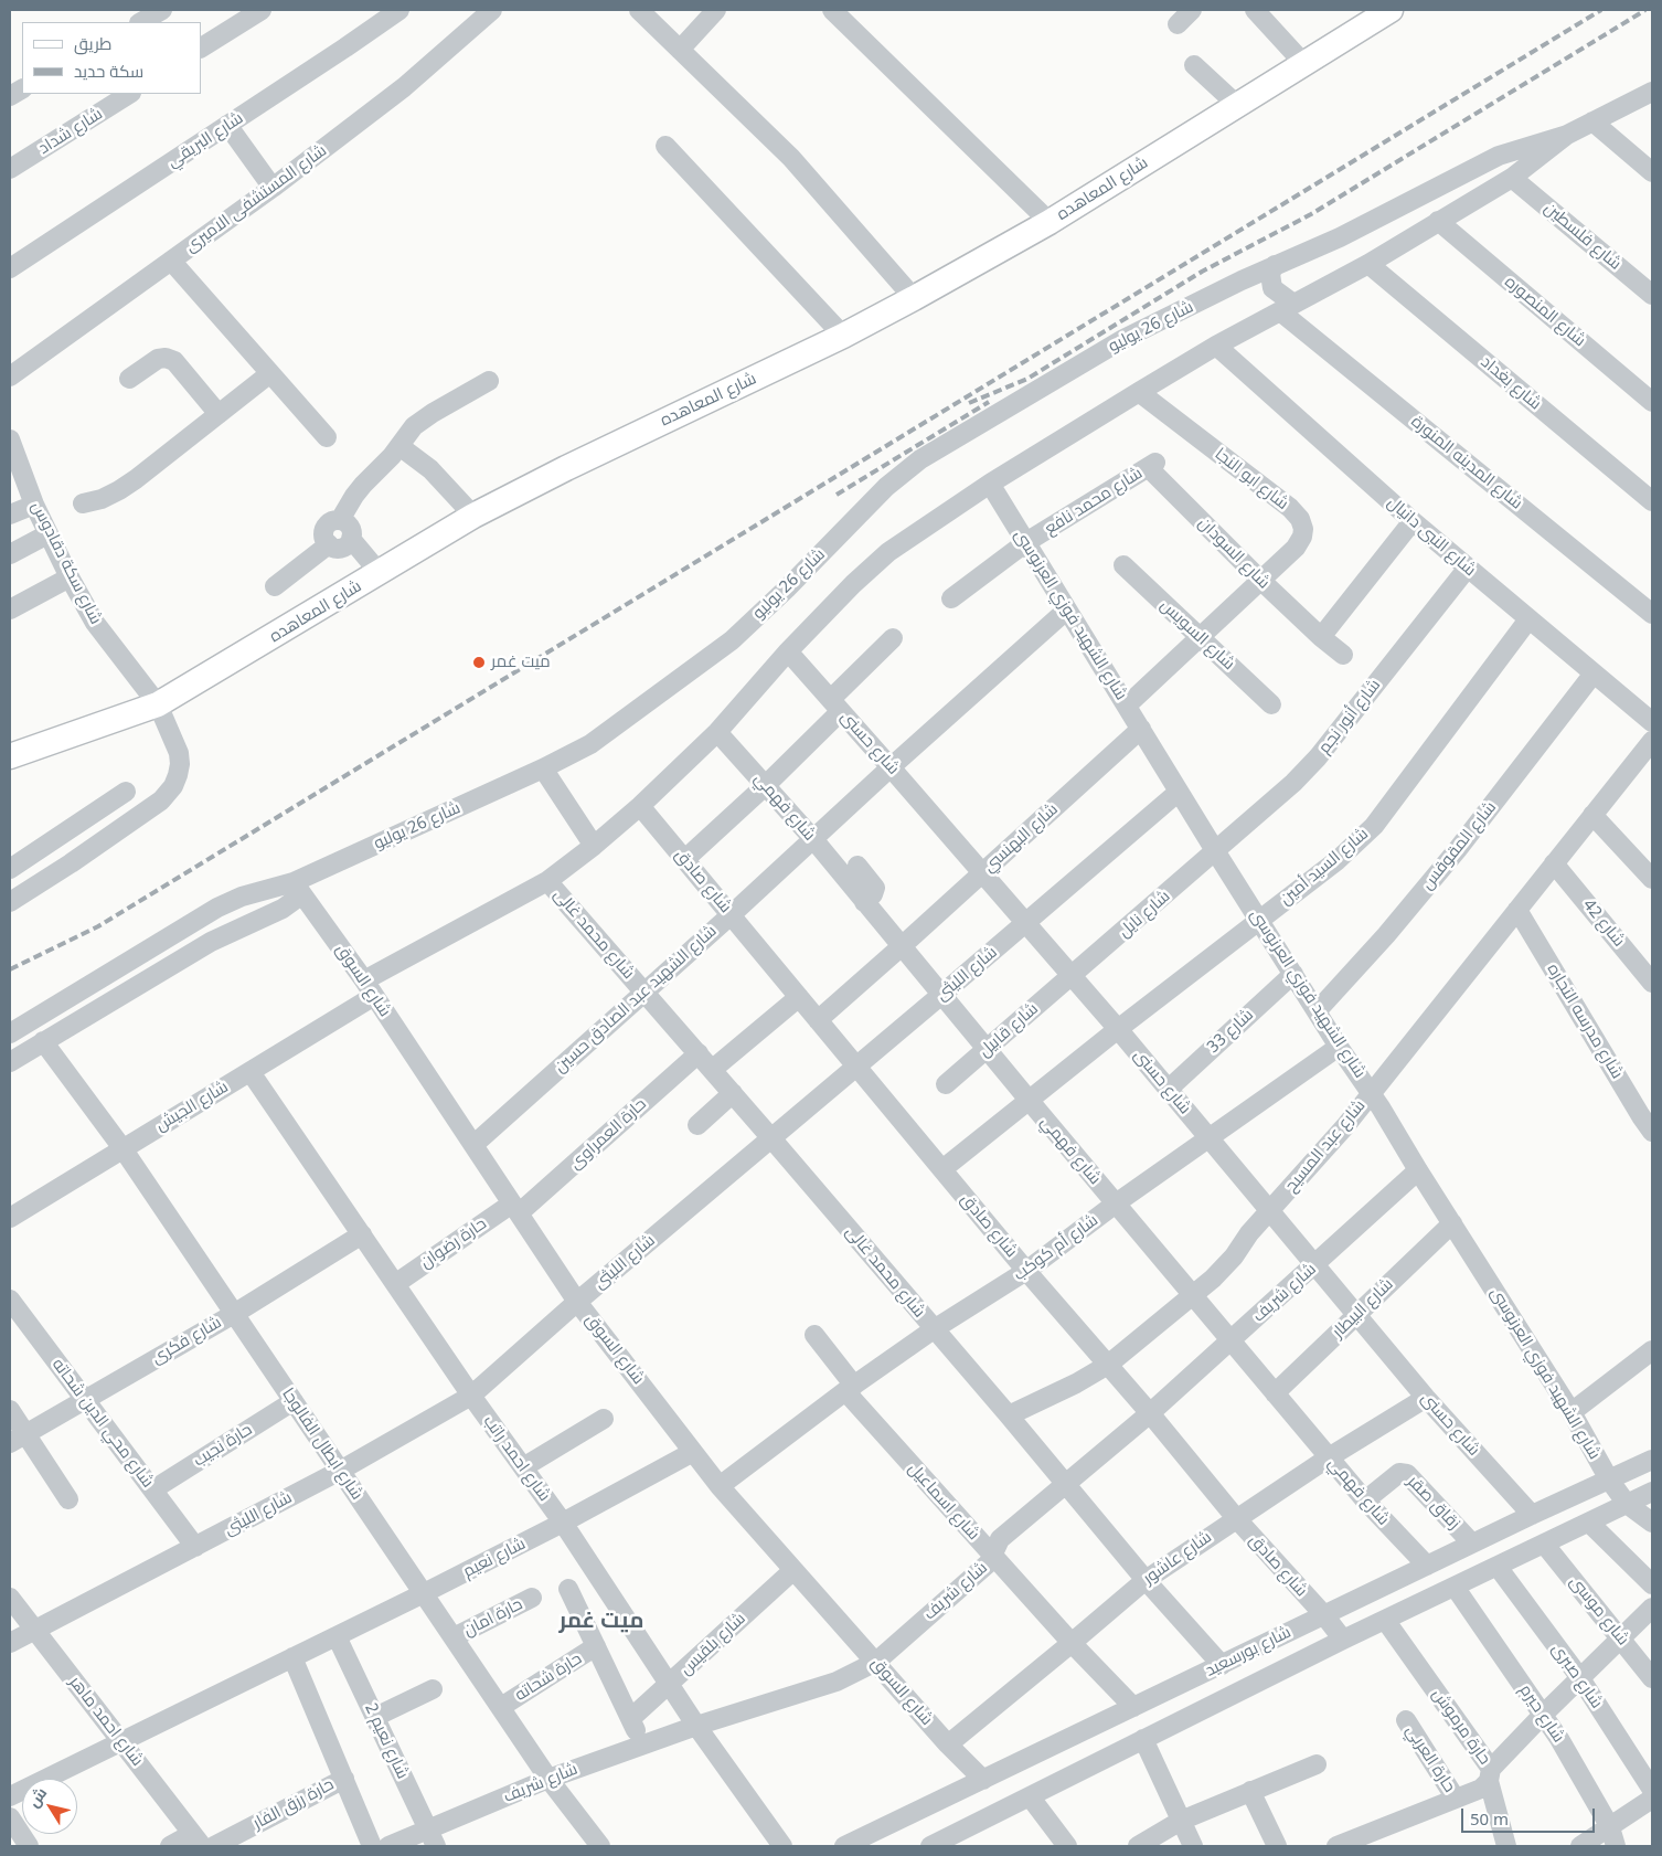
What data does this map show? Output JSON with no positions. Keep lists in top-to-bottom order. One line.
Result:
{"streets":{"main road":["شارع المعاهده"],"street":["شارع شداد","شارع البريقي","شارع المستشفى الاميرى","شارع فلسطين","شارع المنصوره","شارع 26 يوليو","شارع بغداد","شارع المدينه المنورة","شارع ابو النجا","شارع محمد نافع","شارع النبى دانيال","شارع السودان","شارع سكة دقادوس","شارع الشهيد فوزي العرنوسى","شارع السويس","شارع أنور نجم","شارع حسنى","شارع فهمي","شارع البهنسي","شارع المقوقس","شارع السيد أمين","شارع صادق","شارع نايل","شارع 42","شارع محمد غالى","شارع الليثى","شارع السوق","شارع الشهيد عبد الصادق حسين","شارع مدرسه التجاره","شارع قابيل","شارع 33","شارع الجيش","حارة العمراوى","شارع عبد المسيح","حارة رضوان","شارع أم كوكب","شارع شريف","شارع البيطار","شارع فكرى","شارع محي الدين شحاته","شارع ابطال الفالوجا","حارة نجيب","شارع احمد راتب","شارع اسماعيل","زقاق صقر","شارع نعيم","شارع عاشور","شارع موسى","حارة امان","شارع بلقيس","شارع بورسعيد","شارع صبرى","حارة شحاته","شارع حيرم","شارع احمد ماهر","حارة مرموش","شارع نعيم 2","حارة العربي","حارة رزق الفار"]},"crossings":[["شارع المعاهده","شارع سكة دقادوس"],["شارع فلسطين","شارع 26 يوليو"],["شارع المنصوره","شارع 26 يوليو"],["شارع 26 يوليو","شارع بغداد"],["شارع 26 يوليو","شارع المدينه المنورة"],["شارع 26 يوليو","شارع ابو النجا"],["شارع 26 يوليو","شارع النبى دانيال"],["شارع 26 يوليو","شارع الشهيد فوزي العرنوسى"],["شارع 26 يوليو","شارع حسنى"],["شارع 26 يوليو","شارع فهمي"],["شارع 26 يوليو","شارع صادق"],["شارع 26 يوليو","شارع محمد غالى"],["شارع 26 يوليو","شارع السوق"],["شارع 26 يوليو","شارع الجيش"],["شارع 26 يوليو","شارع ابطال الفالوجا"],["شارع ابو النجا","شارع السودان"],["شارع ابو النجا","شارع الشهيد فوزي العرنوسى"],["شارع ابو النجا","شارع السويس"],["شارع محمد نافع","شارع السودان"],["شارع محمد نافع","شارع الشهيد فوزي العرنوسى"],["شارع النبى دانيال","شارع أنور نجم"],["شارع النبى دانيال","شارع المقوقس"],["شارع النبى دانيال","شارع السيد أمين"],["شارع الشهيد فوزي العرنوسى","شارع أنور نجم"],["شارع الشهيد فوزي العرنوسى","شارع البهنسي"],["شارع الشهيد فوزي العرنوسى","شارع المقوقس"],["شارع الشهيد فوزي العرنوسى","شارع السيد أمين"],["شارع الشهيد فوزي العرنوسى","شارع نايل"],["شارع الشهيد فوزي العرنوسى","شارع الليثى"],["شارع الشهيد فوزي العرنوسى","شارع الشهيد عبد الصادق حسين"],["شارع الشهيد فوزي العرنوسى","شارع 33"],["شارع الشهيد فوزي العرنوسى","شارع عبد المسيح"],["شارع الشهيد فوزي العرنوسى","شارع أم كوكب"],["شارع الشهيد فوزي العرنوسى","شارع شريف"],["شارع الشهيد فوزي العرنوسى","شارع البيطار"],["شارع الشهيد فوزي العرنوسى","شارع بورسعيد"],["شارع أنور نجم","شارع نايل"],["شارع حسنى","شارع البهنسي"],["شارع حسنى","شارع السيد أمين"],["شارع حسنى","شارع نايل"],["شارع حسنى","شارع الليثى"],["شارع حسنى","شارع الشهيد عبد الصادق حسين"],["شارع حسنى","شارع قابيل"],["شارع حسنى","شارع 33"],["شارع حسنى","شارع عبد المسيح"],["شارع حسنى","شارع أم كوكب"],["شارع حسنى","شارع شريف"],["شارع حسنى","شارع البيطار"],["شارع حسنى","شارع عاشور"],["شارع حسنى","شارع بورسعيد"],["شارع فهمي","شارع البهنسي"],["شارع فهمي","شارع السيد أمين"],["شارع فهمي","شارع الليثى"],["شارع فهمي","شارع الشهيد عبد الصادق حسين"],["شارع فهمي","شارع قابيل"],["شارع فهمي","شارع عبد المسيح"],["شارع فهمي","شارع أم كوكب"],["شارع فهمي","شارع شريف"],["شارع فهمي","شارع البيطار"],["شارع فهمي","زقاق صقر"],["شارع فهمي","شارع عاشور"],["شارع فهمي","شارع بورسعيد"],["شارع البهنسي","شارع صادق"],["شارع السيد أمين","شارع صادق"],["شارع صادق","شارع الليثى"],["شارع صادق","شارع الشهيد عبد الصادق حسين"],["شارع صادق","شارع عبد المسيح"],["شارع صادق","شارع أم كوكب"],["شارع صادق","شارع شريف"],["شارع صادق","شارع عاشور"],["شارع صادق","شارع بورسعيد"],["شارع نايل","شارع قابيل"],["شارع 42","شارع عبد المسيح"],["شارع محمد غالى","شارع الليثى"],["شارع محمد غالى","شارع الشهيد عبد الصادق حسين"],["شارع محمد غالى","حارة العمراوى"],["شارع محمد غالى","شارع عبد المسيح"],["شارع محمد غالى","شارع أم كوكب"],["شارع محمد غالى","شارع شريف"],["شارع محمد غالى","شارع عاشور"],["شارع محمد غالى","شارع بورسعيد"],["شارع الليثى","شارع السوق"],["شارع الليثى","شارع محي الدين شحاته"],["شارع الليثى","شارع ابطال الفالوجا"],["شارع الليثى","شارع احمد راتب"],["شارع الليثى","شارع احمد ماهر"],["شارع السوق","شارع الشهيد عبد الصادق حسين"],["شارع السوق","شارع الجيش"],["شارع السوق","حارة العمراوى"],["شارع السوق","حارة رضوان"],["شارع السوق","شارع أم كوكب"],["شارع السوق","شارع شريف"],["شارع السوق","شارع نعيم"],["شارع السوق","شارع عاشور"],["شارع السوق","شارع بلقيس"],["شارع السوق","شارع بورسعيد"],["شارع مدرسه التجاره","شارع عبد المسيح"],["شارع الجيش","شارع ابطال الفالوجا"],["شارع الجيش","شارع احمد راتب"],["حارة العمراوى","حارة رضوان"],["حارة رضوان","شارع احمد راتب"],["شارع أم كوكب","شارع اسماعيل"],["شارع شريف","شارع ابطال الفالوجا"],["شارع شريف","شارع احمد راتب"],["شارع شريف","شارع اسماعيل"],["شارع شريف","شارع نعيم 2"],["شارع فكرى","شارع محي الدين شحاته"],["شارع فكرى","شارع ابطال الفالوجا"],["شارع فكرى","شارع احمد راتب"],["شارع محي الدين شحاته","حارة نجيب"],["شارع ابطال الفالوجا","حارة نجيب"],["شارع ابطال الفالوجا","شارع نعيم"],["شارع ابطال الفالوجا","حارة امان"],["شارع ابطال الفالوجا","حارة شحاته"],["شارع احمد راتب","شارع نعيم"],["شارع احمد راتب","شارع بلقيس"],["شارع اسماعيل","شارع عاشور"],["شارع اسماعيل","شارع بورسعيد"],["زقاق صقر","شارع بورسعيد"],["شارع نعيم","شارع احمد ماهر"],["شارع نعيم","شارع نعيم 2"],["شارع موسى","شارع بورسعيد"],["شارع بورسعيد","شارع صبرى"],["شارع بورسعيد","شارع حيرم"],["شارع بورسعيد","حارة مرموش"]],"districts":["ميت غمر"],"places":["ميت غمر"],"legend":["طريق","سكة حديد"],"scale_bar":"50 m","north":"top left"}
